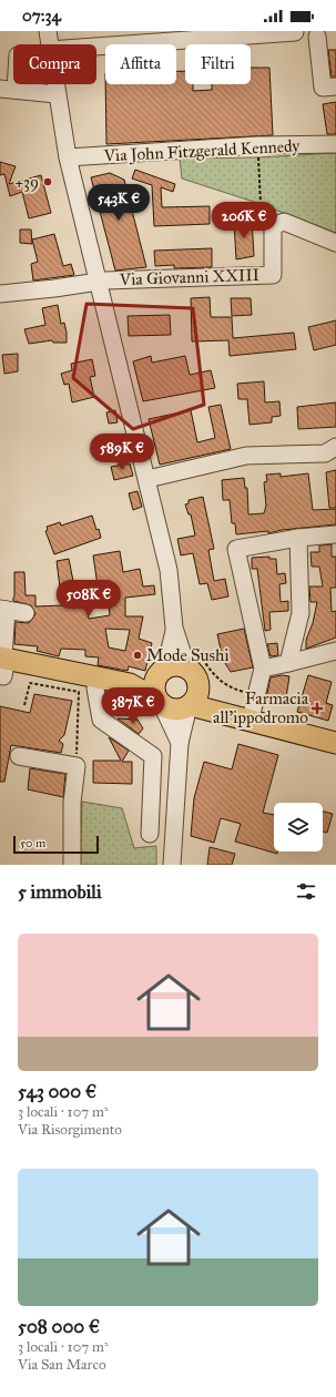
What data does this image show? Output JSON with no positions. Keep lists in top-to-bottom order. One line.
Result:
{"streets":{"street":["Via John Fitzgerald Kennedy","Via Giovanni XXIII"]},"places":{"other":["+39","Mode Sushi"],"health":["Farmacia all'ippodromo"]},"scale_bar":"50 m","page":{"status":"07:34","chip":["Compra","Affitta","Filtri"],"price":["543K €","206K €","589K €","508K €","387K €"],"scale":"50 m","heading":"5 immobili","list":[{"name":"543 000 €","note":"3 locali · 107 m² · Via Risorgimento"},{"name":"508 000 €","note":"3 locali · 107 m² · Via San Marco"}]}}
